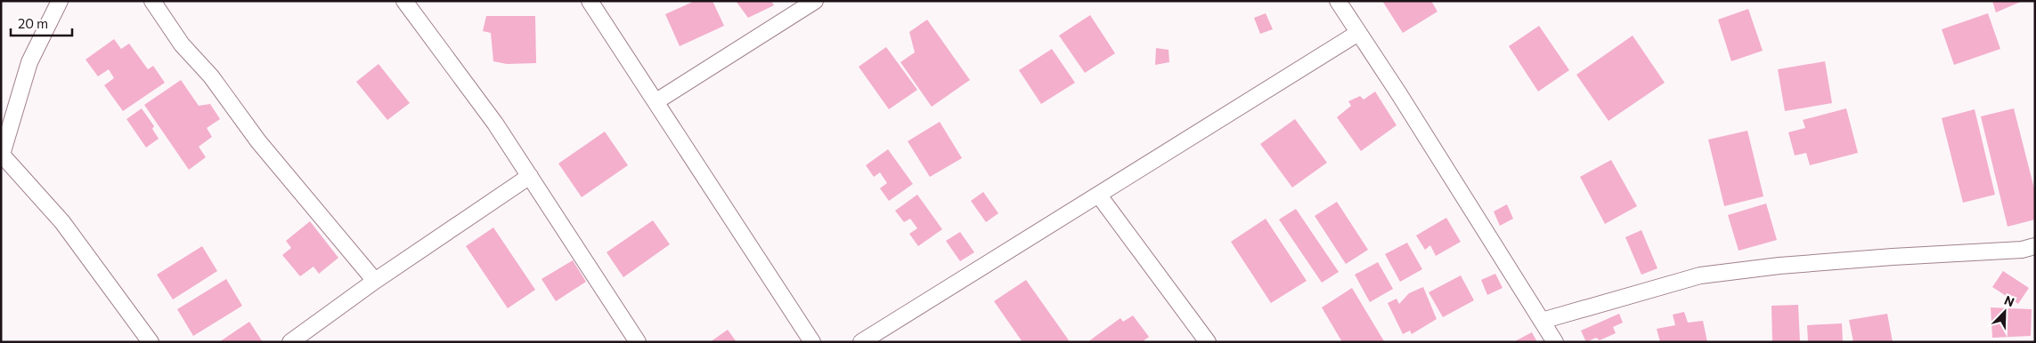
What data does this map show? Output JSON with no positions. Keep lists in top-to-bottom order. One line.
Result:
{"scale_bar":"20 m","north":"top right"}
